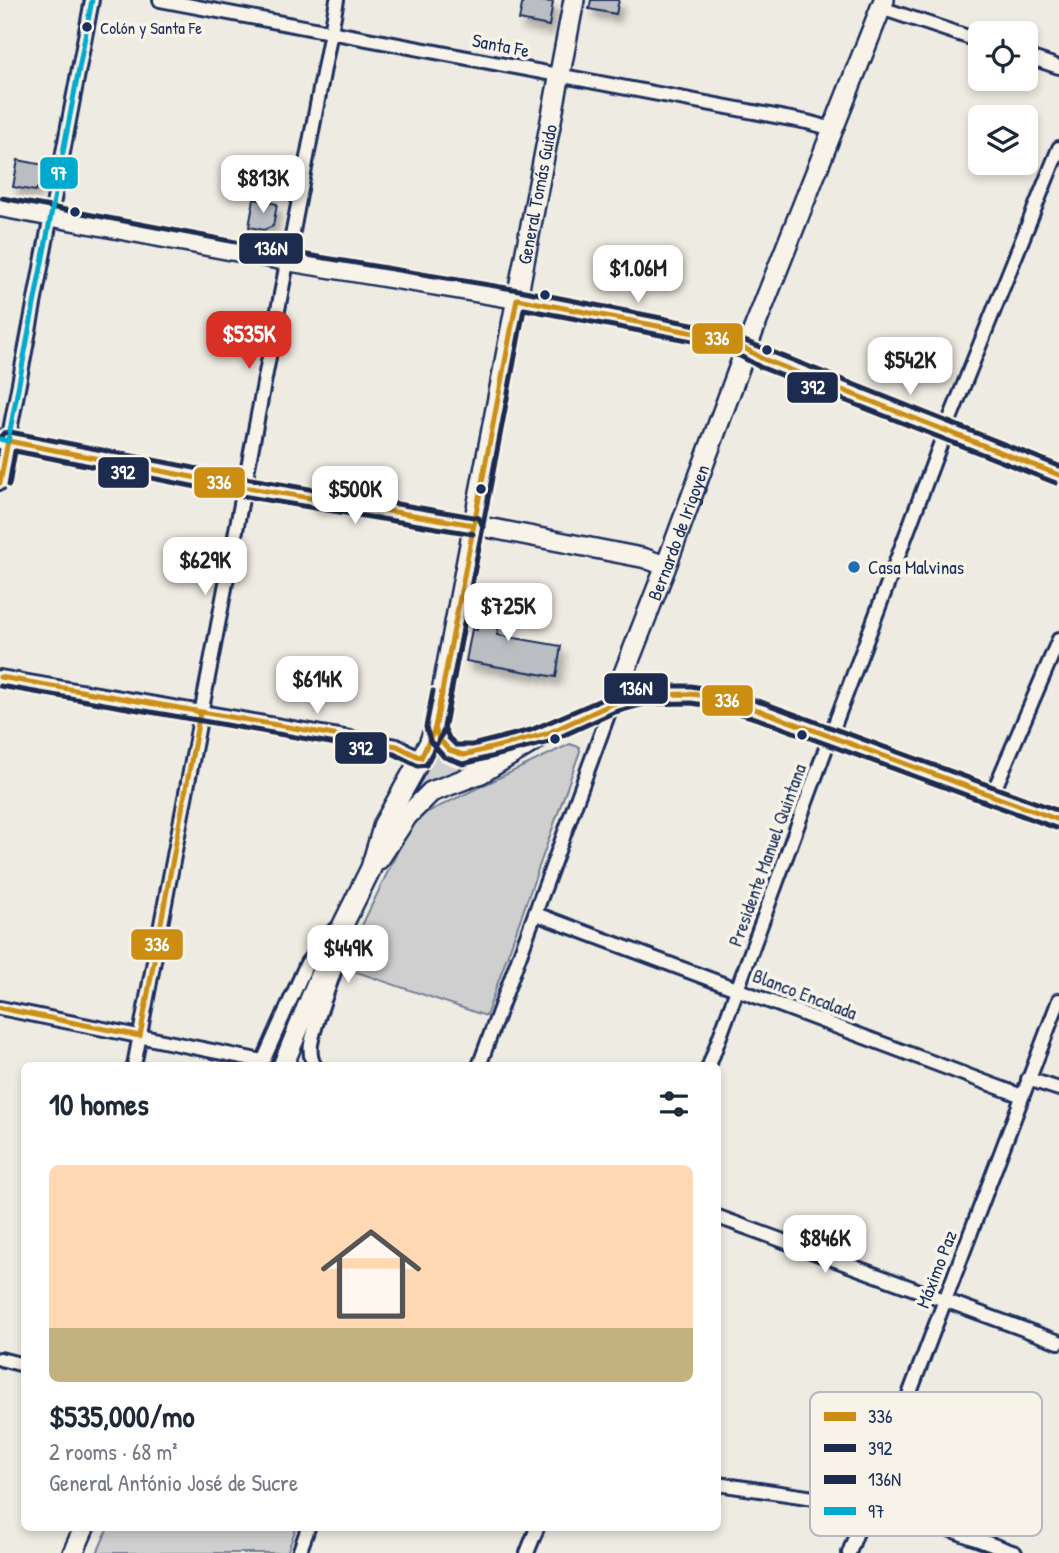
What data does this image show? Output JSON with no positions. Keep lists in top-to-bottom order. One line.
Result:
{"streets":{"main road":["General Tomás Guido","Bernardo de Irigoyen"],"street":["Santa Fe","Presidente Manuel Quintana","Blanco Encalada","Máximo Paz"]},"crossings":[["Santa Fe","General Tomás Guido"],["Santa Fe","Bernardo de Irigoyen"],["Bernardo de Irigoyen","Blanco Encalada"],["Presidente Manuel Quintana","Blanco Encalada"],["Blanco Encalada","Máximo Paz"]],"places":["Colón y Santa Fe","Casa Malvinas"],"lines":["transit line 97","transit line 136N","transit line 336","transit line 392"],"legend":["336","392","136N","97"],"page":{"price":["$813K","$1.06M","$535K","$542K","$500K","$629K","$725K","$614K","$449K","$846K"],"heading":"10 homes","list":[{"name":"$535,000/mo","note":"2 rooms · 68 m² · General António José de Sucre"}]}}
